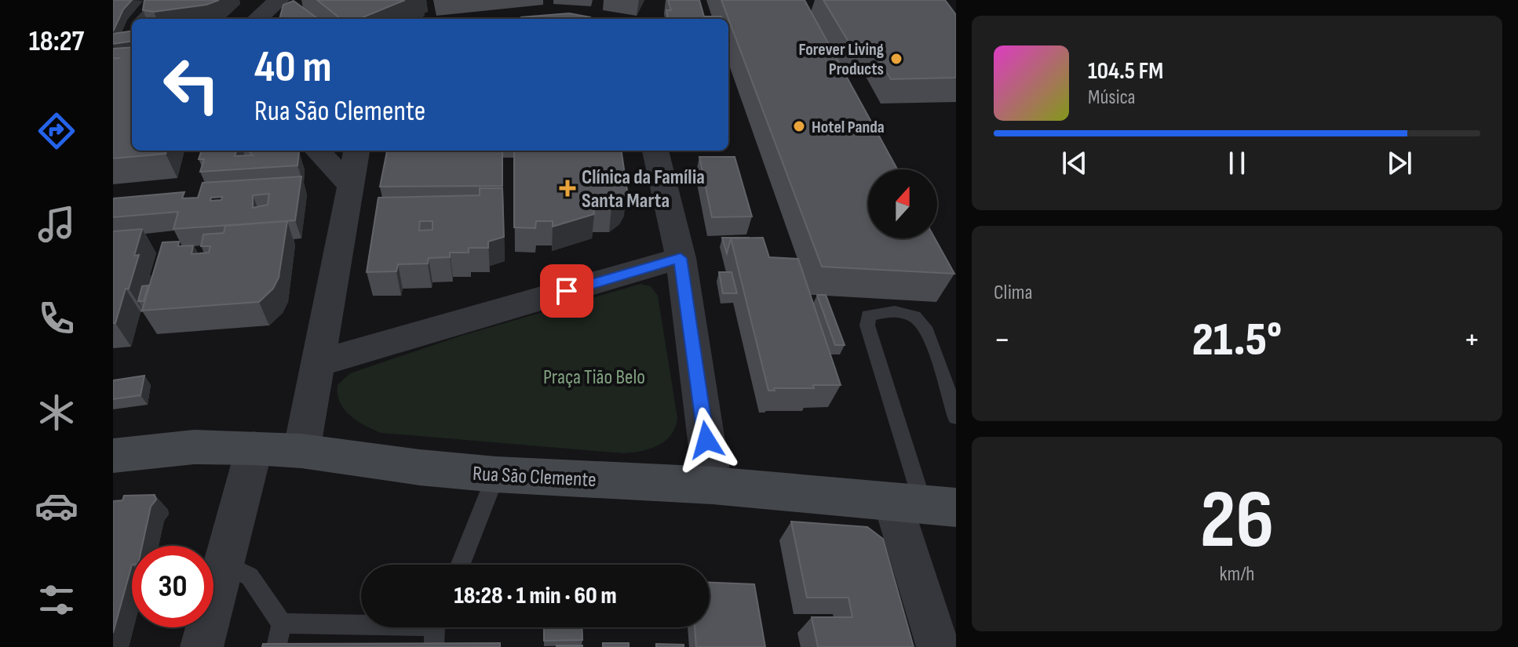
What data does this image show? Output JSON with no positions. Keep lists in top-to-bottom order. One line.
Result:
{"streets":{"main road":["Rua São Clemente"]},"parks":["Praça Tião Belo"],"places":{"other":["Forever Living Products","Hotel Panda"],"health":["Clínica da Família Santa Marta"]},"north":"top","page":{"tabs":"18:27","turn":["40 m","Rua São Clemente"],"song":["104.5 FM","Música"],"tile":["Clima",["26","km/h"]],"heat":["−","21.5°","+"],"limit":"30","trip":"18:28 · 1 min · 60 m"}}
